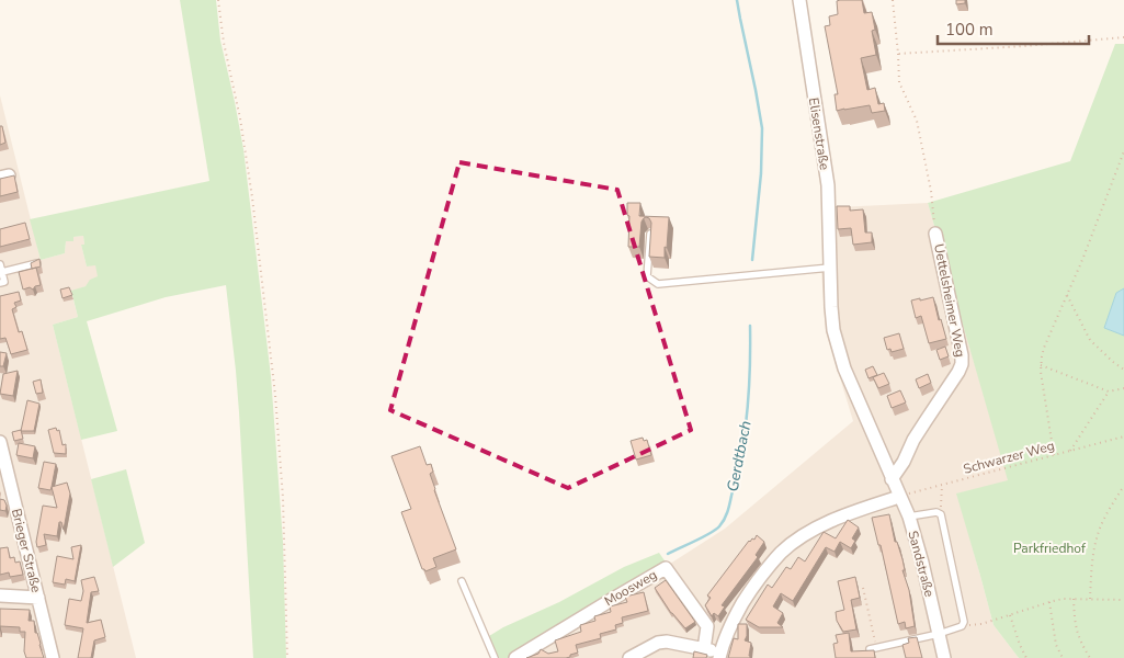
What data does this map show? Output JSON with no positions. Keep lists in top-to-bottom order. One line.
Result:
{"streets":{"street":["Elisenstraße","Uettelsheimer Weg","Brieger Straße","Sandstraße","Moosweg"],"path":["Schwarzer Weg"]},"crossings":[["Elisenstraße","Uettelsheimer Weg"],["Elisenstraße","Schwarzer Weg"],["Elisenstraße","Sandstraße"],["Schwarzer Weg","Sandstraße"]],"water":["Gerdtbach"],"parks":["Parkfriedhof"],"scale_bar":"100 m"}
